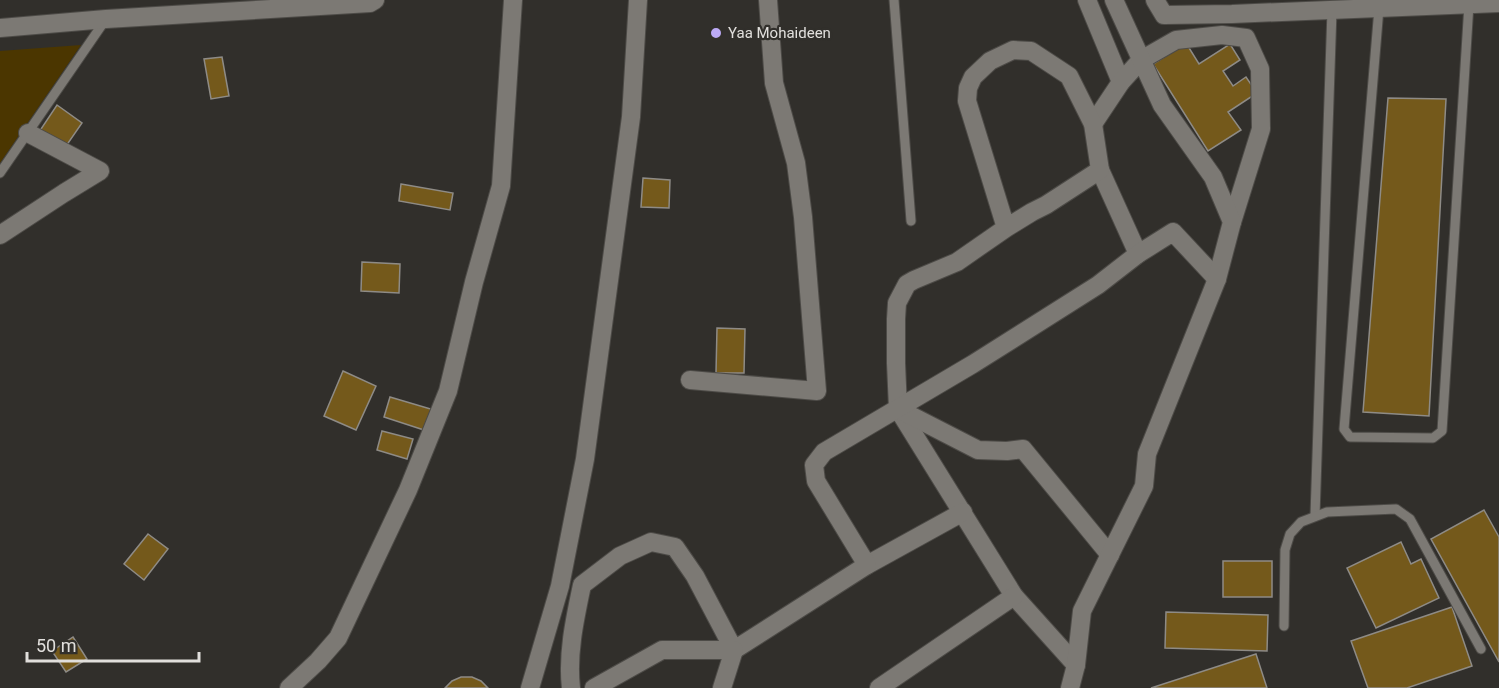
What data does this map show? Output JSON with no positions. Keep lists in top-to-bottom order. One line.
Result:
{"places":["Yaa Mohaideen"],"scale_bar":"50 m"}
